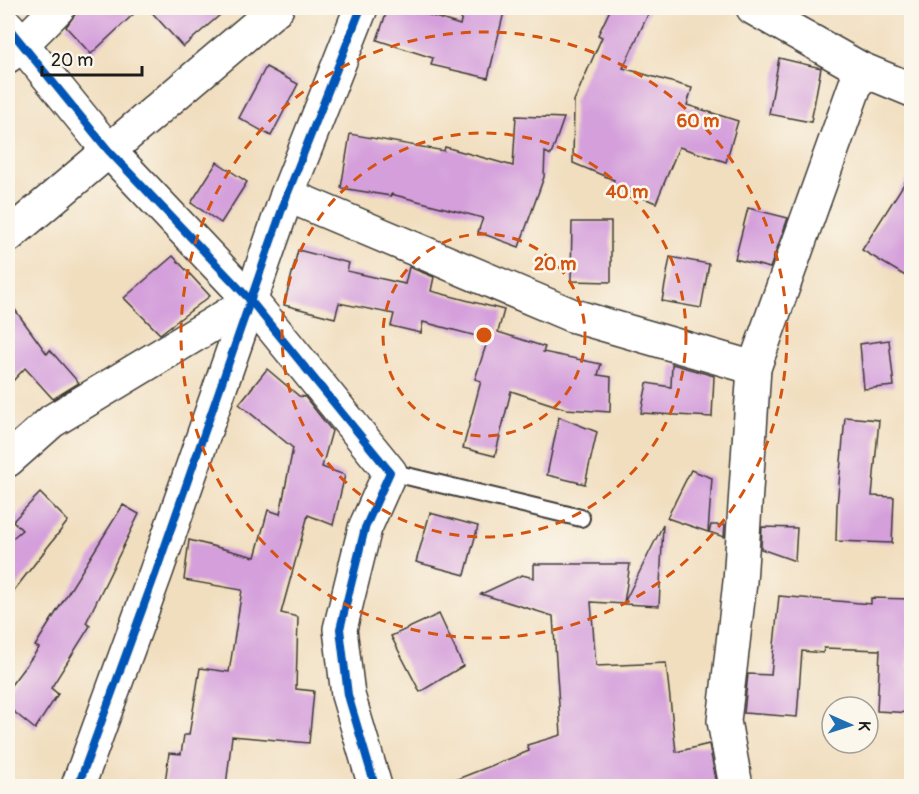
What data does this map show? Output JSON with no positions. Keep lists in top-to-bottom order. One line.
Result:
{"scale_bar":"20 m","north":"right","rings":["60 m","40 m","20 m"]}
